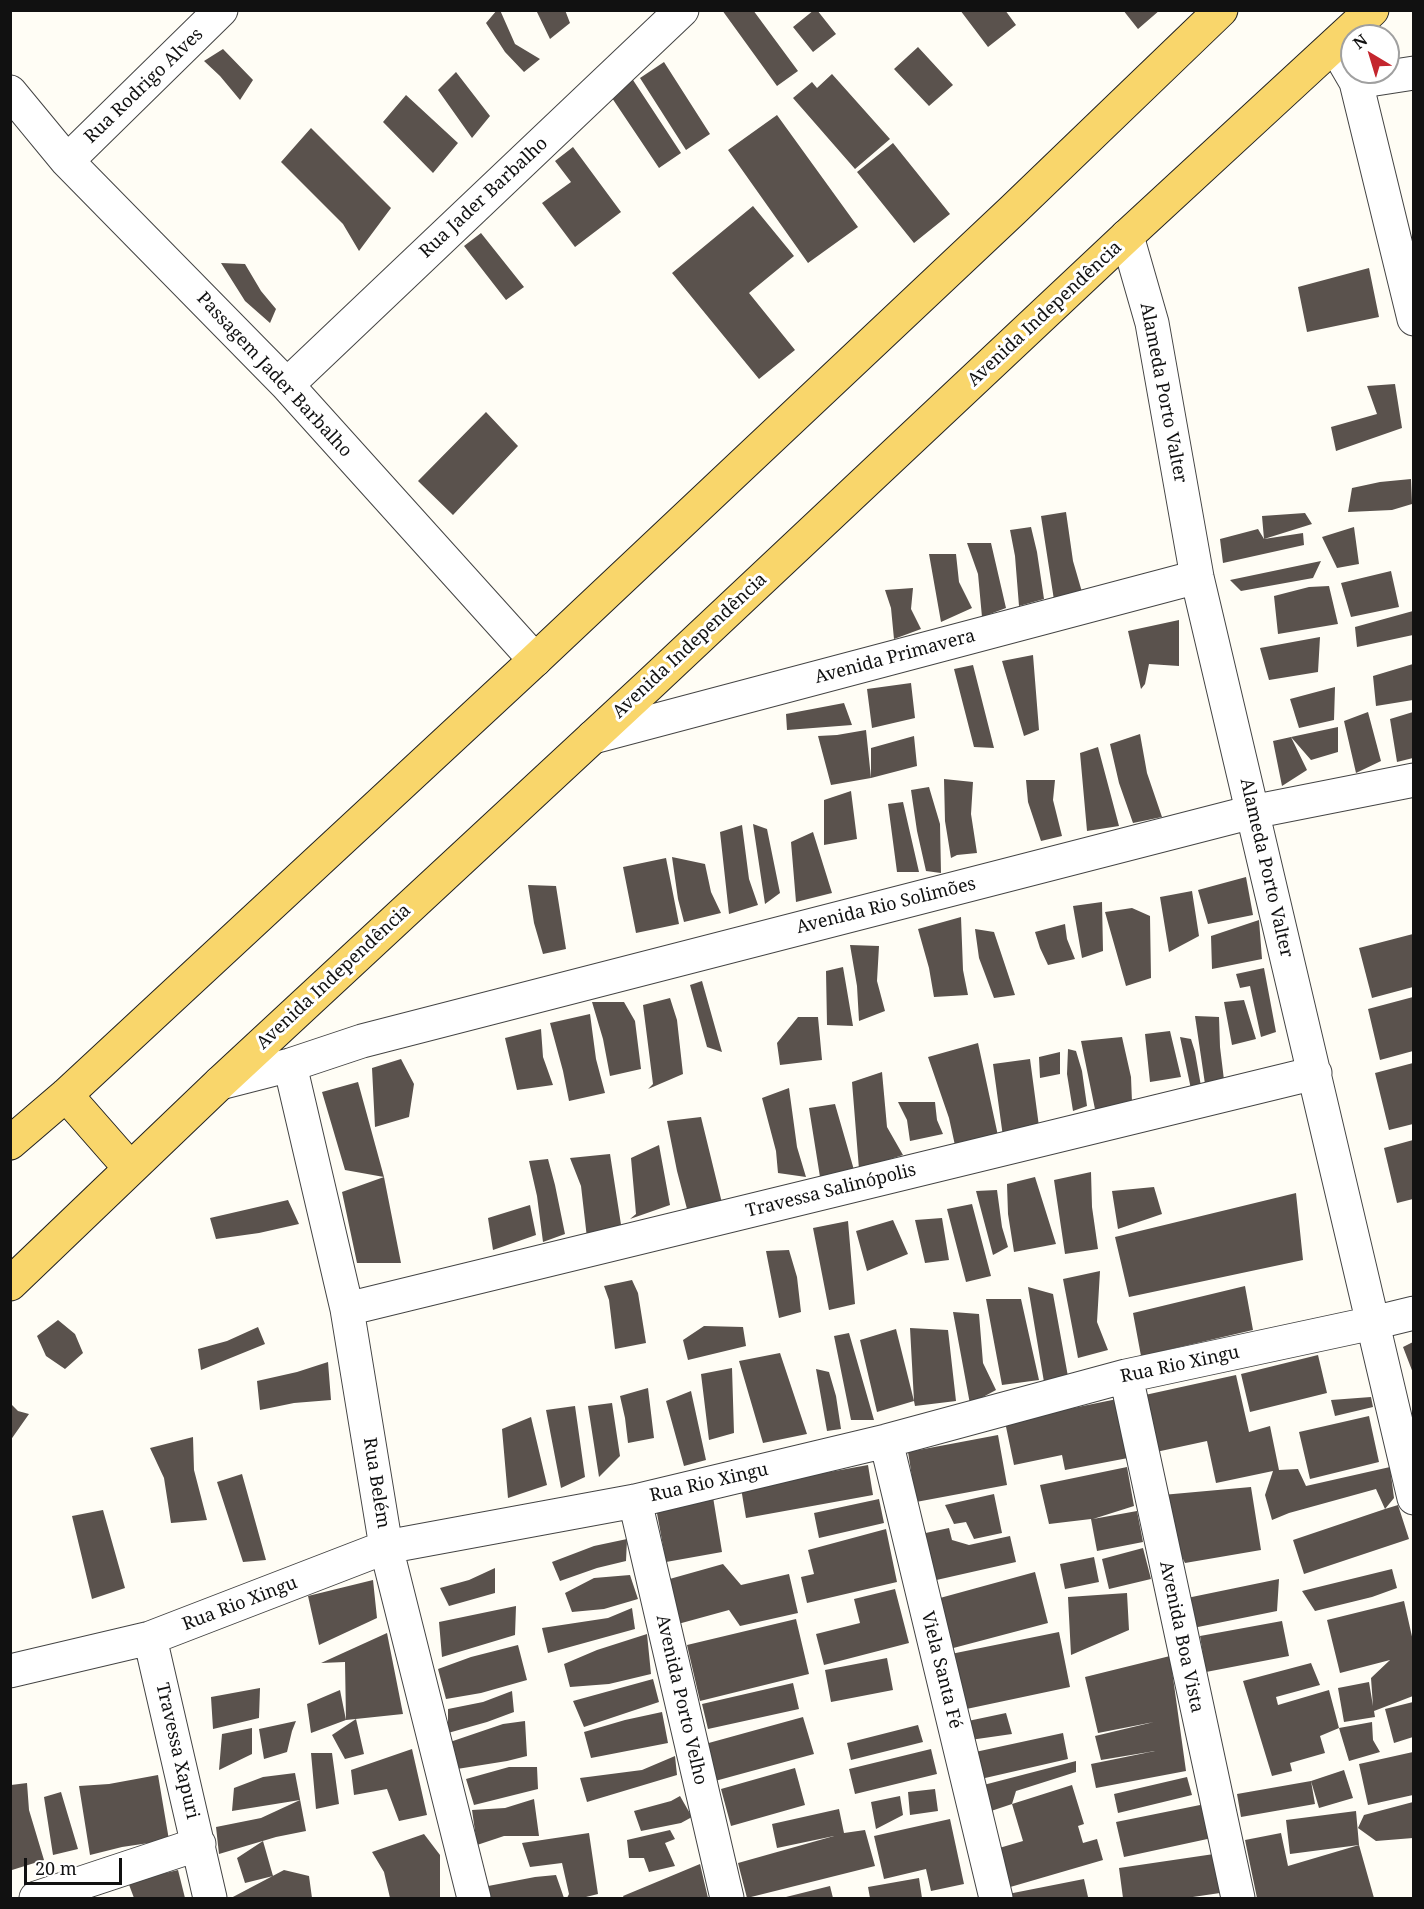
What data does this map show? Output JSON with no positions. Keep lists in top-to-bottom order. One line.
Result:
{"streets":{"main road":["Avenida Independência"],"street":["Rua Rodrigo Alves","Rua Jader Barbalho","Passagem Jader Barbalho","Alameda Porto Valter","Avenida Primavera","Avenida Rio Solimões","Travessa Salinópolis","Rua Rio Xingu","Rua Belém","Avenida Boa Vista","Viela Santa Fé","Avenida Porto Velho","Travessa Xapuri"]},"crossings":[["Rua Rodrigo Alves","Passagem Jader Barbalho"],["Rua Jader Barbalho","Passagem Jader Barbalho"],["Avenida Independência","Alameda Porto Valter"],["Avenida Independência","Avenida Primavera"],["Alameda Porto Valter","Avenida Primavera"],["Alameda Porto Valter","Avenida Rio Solimões"],["Alameda Porto Valter","Travessa Salinópolis"],["Alameda Porto Valter","Rua Rio Xingu"],["Avenida Rio Solimões","Rua Belém"],["Travessa Salinópolis","Rua Belém"],["Rua Rio Xingu","Rua Belém"],["Rua Rio Xingu","Avenida Boa Vista"],["Rua Rio Xingu","Viela Santa Fé"],["Rua Rio Xingu","Avenida Porto Velho"],["Rua Rio Xingu","Travessa Xapuri"]],"scale_bar":"20 m","north":"top left"}
